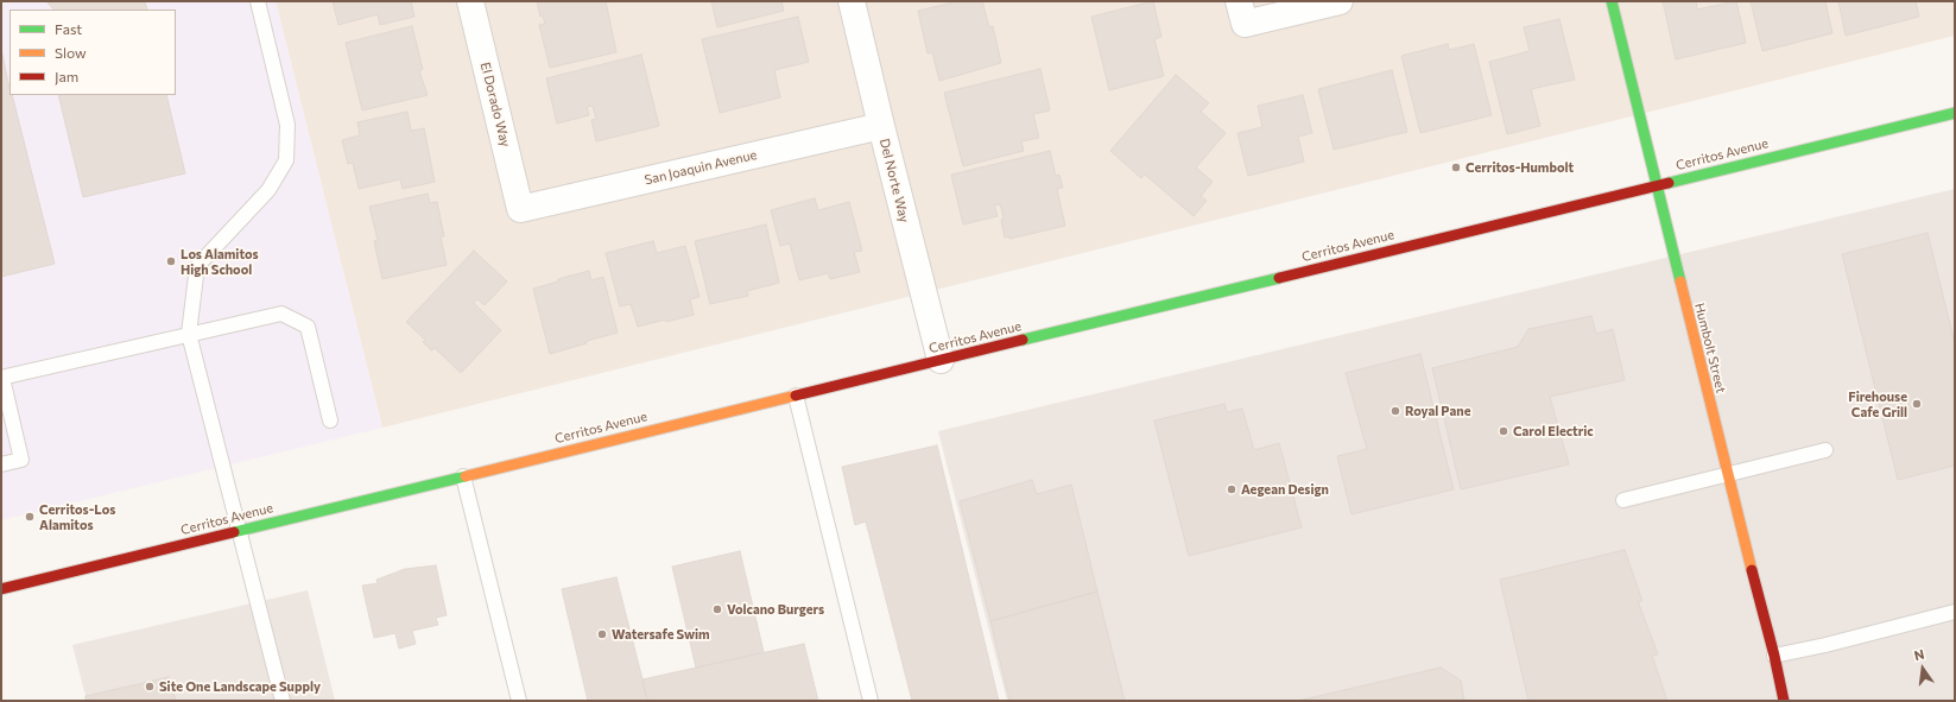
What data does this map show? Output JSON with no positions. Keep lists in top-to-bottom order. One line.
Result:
{"streets":{"main road":["Cerritos Avenue","Humbolt Street"],"street":["El Dorado Way","San Joaquin Avenue","Del Norte Way"]},"crossings":[["El Dorado Way","San Joaquin Avenue"],["Cerritos Avenue","Del Norte Way"],["Cerritos Avenue","Humbolt Street"],["San Joaquin Avenue","Del Norte Way"]],"places":["Cerritos-Humbolt","Los Alamitos High School","Firehouse Cafe Grill","Royal Pane","Carol Electric","Aegean Design","Cerritos-Los Alamitos","Volcano Burgers","Watersafe Swim","Site One Landscape Supply"],"legend":["Fast","Slow","Jam"],"north":"top"}
